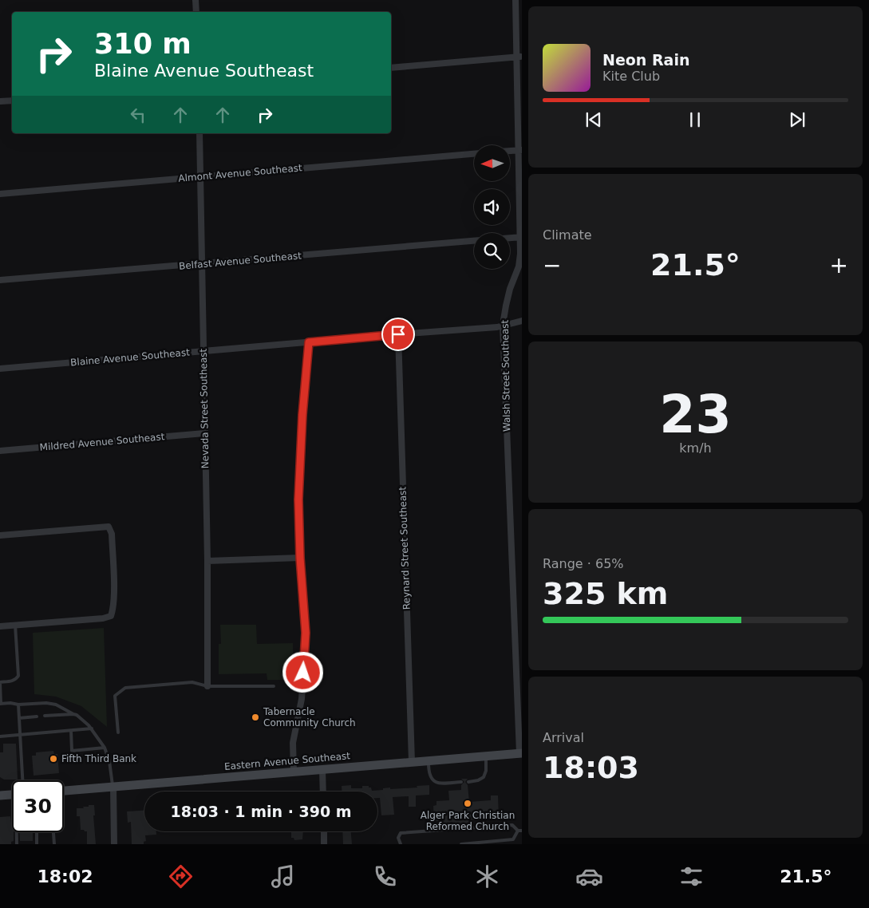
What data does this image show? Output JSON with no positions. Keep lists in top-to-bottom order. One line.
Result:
{"streets":{"main road":["Eastern Avenue Southeast"],"street":["Almont Avenue Southeast","Belfast Avenue Southeast","Blaine Avenue Southeast","Walsh Street Southeast","Nevada Street Southeast","Mildred Avenue Southeast","Reynard Street Southeast"]},"crossings":[["Almont Avenue Southeast","Nevada Street Southeast"],["Belfast Avenue Southeast","Walsh Street Southeast"],["Belfast Avenue Southeast","Nevada Street Southeast"],["Blaine Avenue Southeast","Walsh Street Southeast"],["Blaine Avenue Southeast","Nevada Street Southeast"],["Blaine Avenue Southeast","Reynard Street Southeast"],["Walsh Street Southeast","Eastern Avenue Southeast"],["Nevada Street Southeast","Mildred Avenue Southeast"],["Reynard Street Southeast","Eastern Avenue Southeast"]],"places":["Tabernacle Community Church","Fifth Third Bank","Alger Park Christian Reformed Church"],"north":"left","page":{"turn":["310 m","Blaine Avenue Southeast"],"song":["Neon Rain","Kite Club"],"tile":["Climate",["23","km/h"],["Range · 65%","325 km"],["Arrival","18:03"]],"heat":["−","21.5°","+"],"limit":"30","trip":"18:03 · 1 min · 390 m","tabs":["18:02","21.5°"]}}
